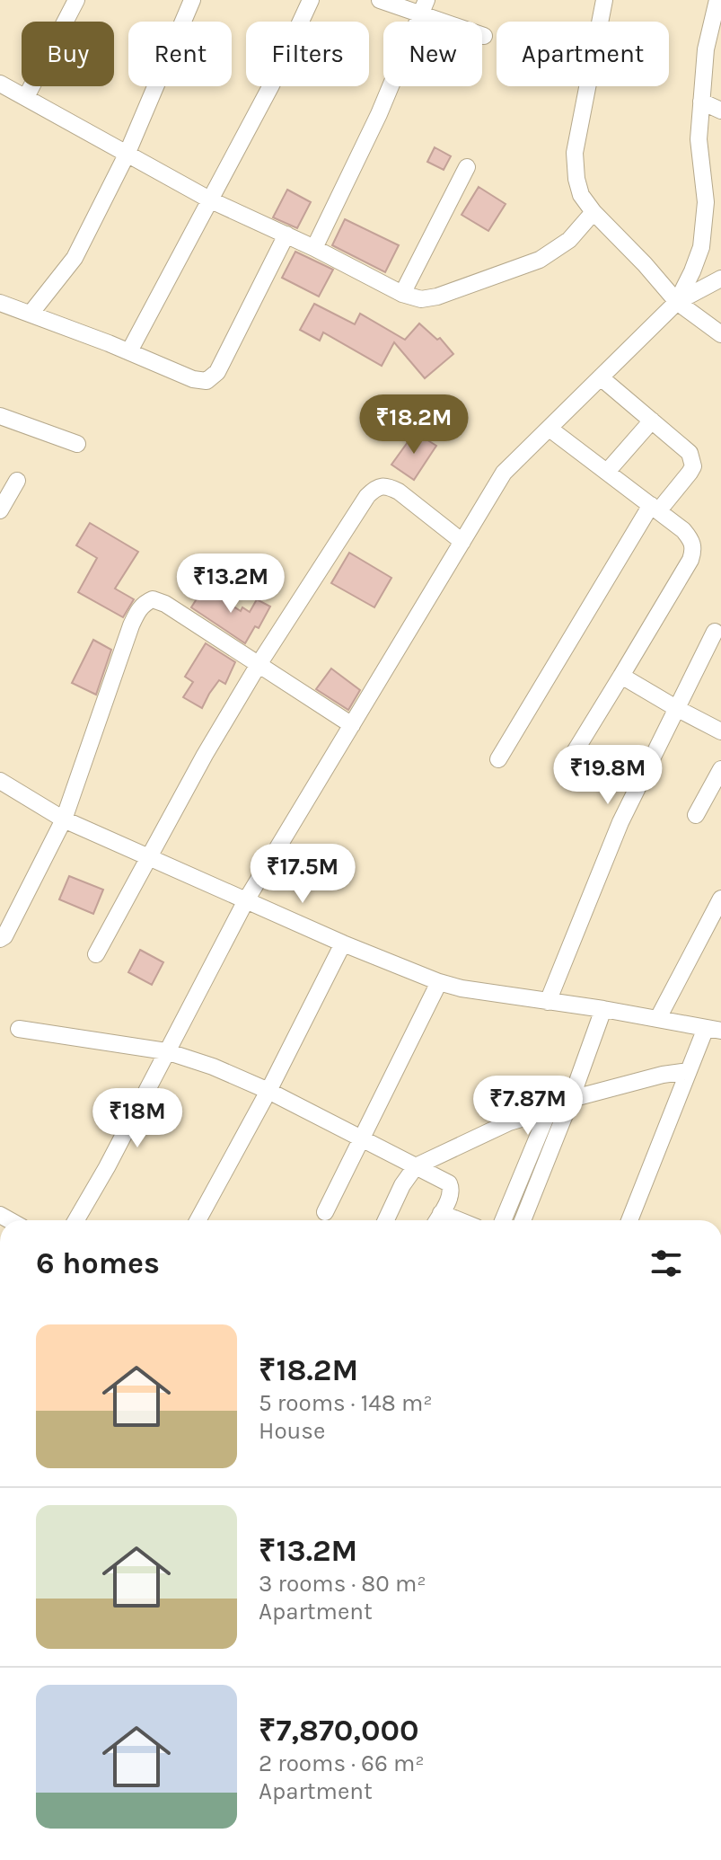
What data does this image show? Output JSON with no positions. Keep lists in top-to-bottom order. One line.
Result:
{"page":{"chip":["Buy","Rent","Filters","New","Apartment"],"price":["₹18.2M","₹13.2M","₹19.8M","₹17.5M","₹7.87M","₹18M"],"heading":"6 homes","list":[{"name":"₹18.2M","note":"5 rooms · 148 m² · House"},{"name":"₹13.2M","note":"3 rooms · 80 m² · Apartment"},{"name":"₹7,870,000","note":"2 rooms · 66 m² · Apartment"}]}}
